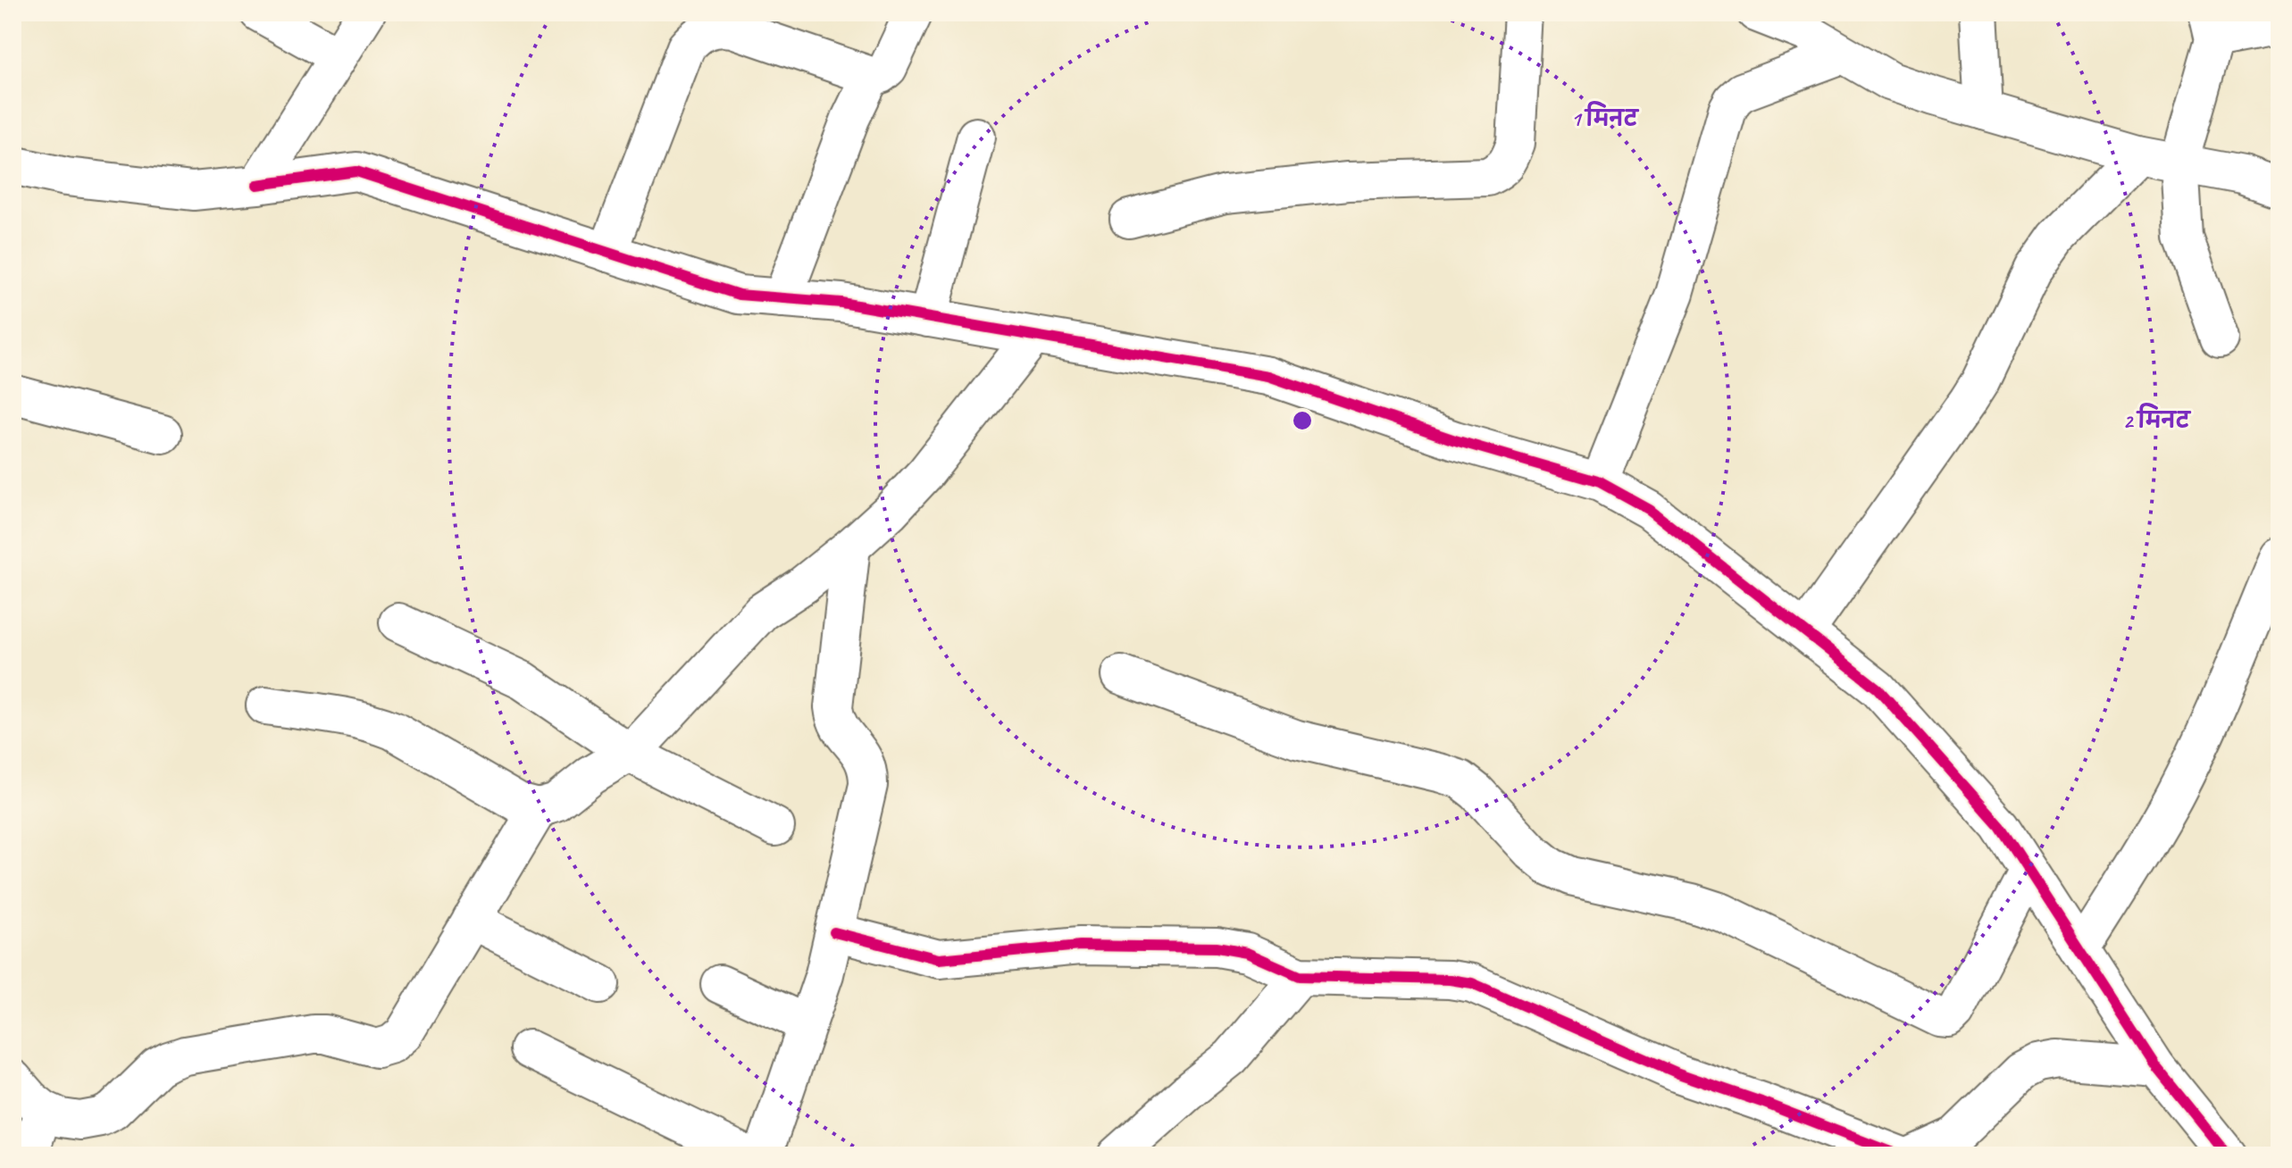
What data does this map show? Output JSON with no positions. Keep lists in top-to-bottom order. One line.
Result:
{"rings":["1 मिनट","2 मिनट"]}
